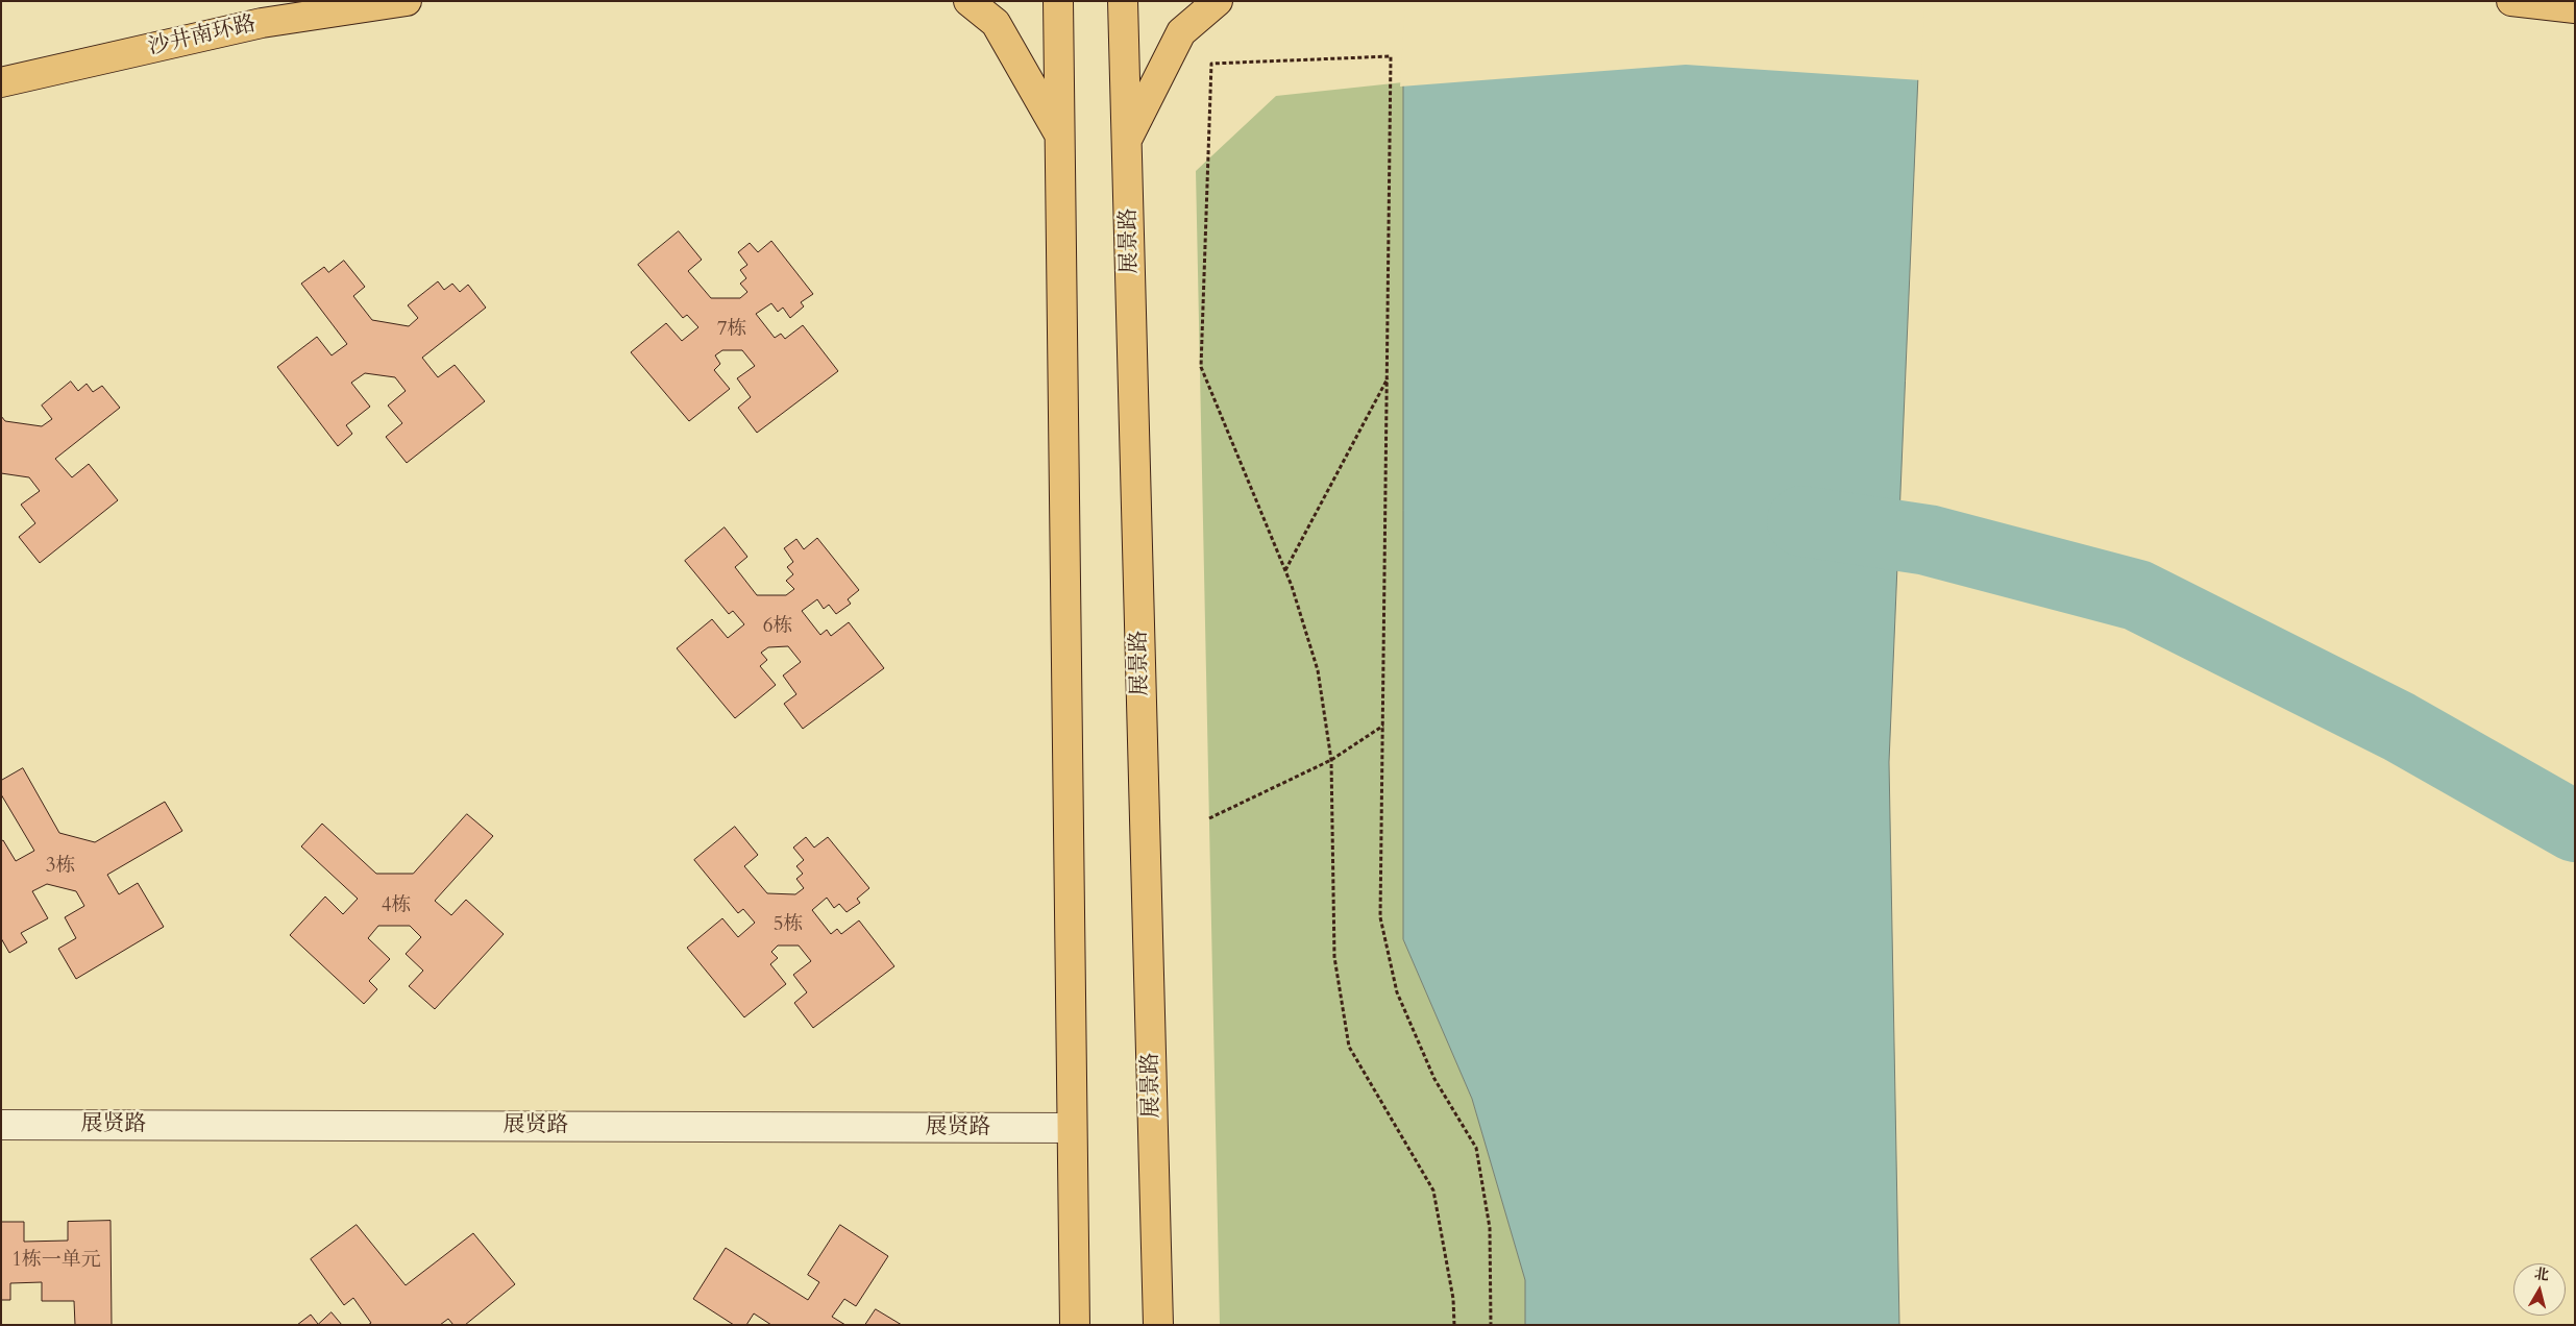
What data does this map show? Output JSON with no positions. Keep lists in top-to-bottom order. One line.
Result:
{"streets":{"main road":["沙井南环路","展景路"],"street":["展贤路"]},"house_numbers":["7栋","6栋","3栋","4栋","5栋","1栋一单元"],"north":"top"}
